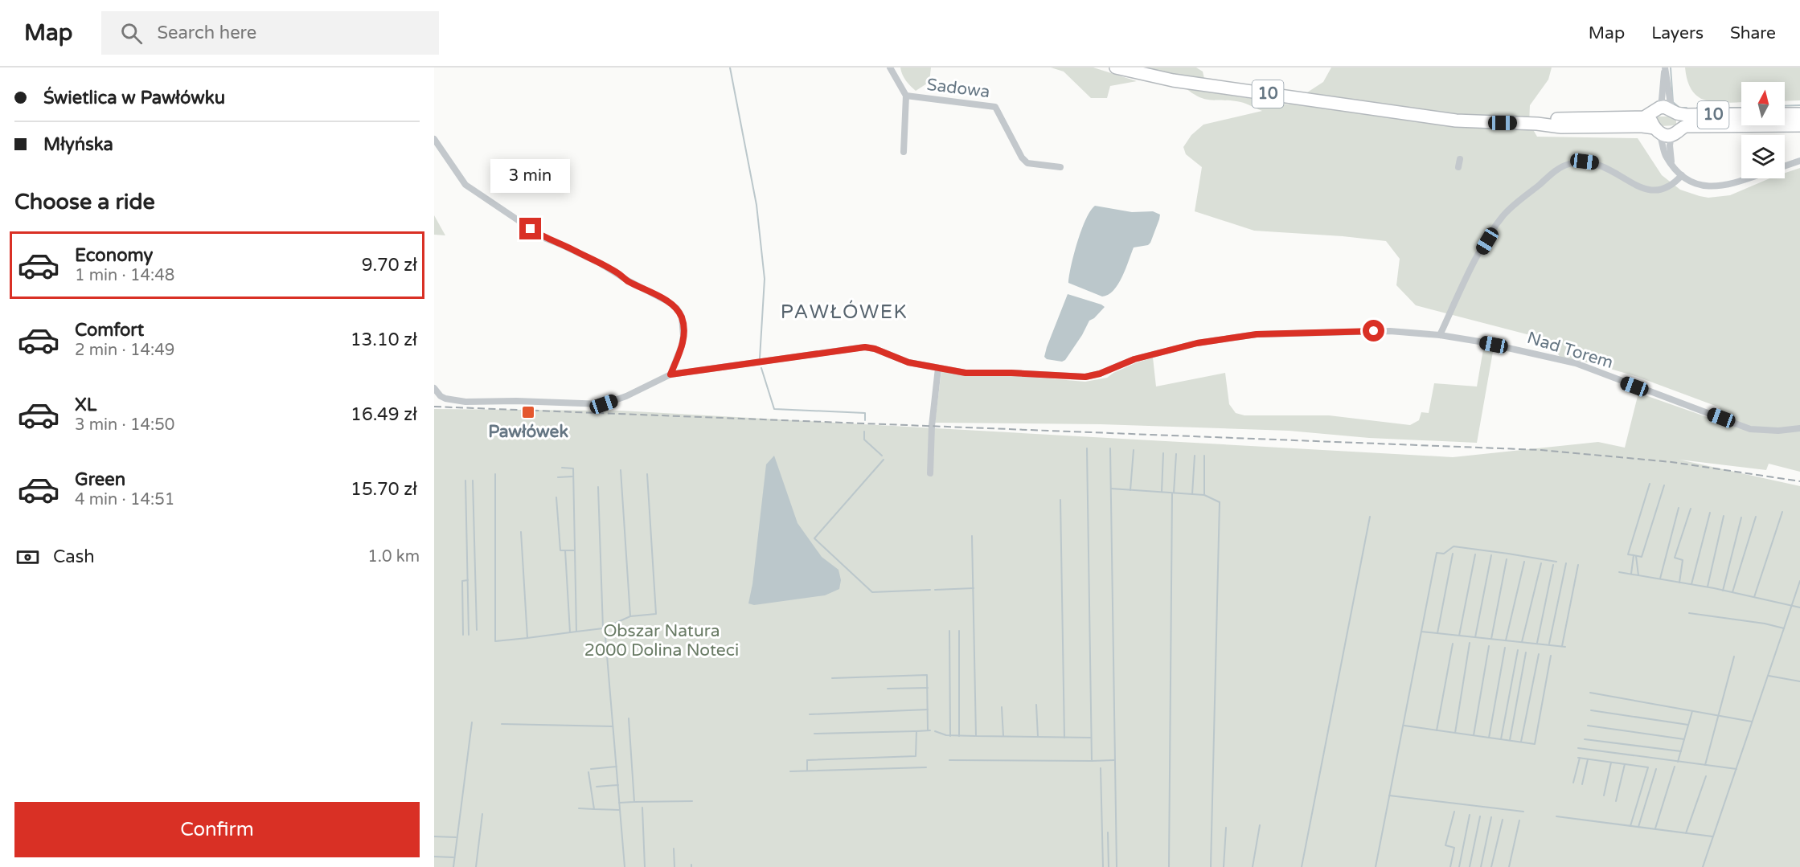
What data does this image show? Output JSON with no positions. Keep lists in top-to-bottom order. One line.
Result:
{"streets":{"highway":["10"],"street":["Sadowa","Nad Torem"]},"districts":["PAWŁÓWEK"],"parks":["Obszar Natura 2000 Dolina Noteci"],"places":{"transit":["Pawłówek"]},"north":"top","page":{"header":"Map","search":"Search here","nav":["Map","Layers","Share"],"banner":["Świetlica w Pawłówku","Młyńska"],"bubble":"3 min","heading":"Choose a ride","list":[{"name":"Economy","note":"1 min · 14:48","value":"9.70 zł"},{"name":"Comfort","note":"2 min · 14:49","value":"13.10 zł"},{"name":"XL","note":"3 min · 14:50","value":"16.49 zł"},{"name":"Green","note":"4 min · 14:51","value":"15.70 zł"}],"pay":["Cash","1.0 km"],"buttons":"Confirm"}}
